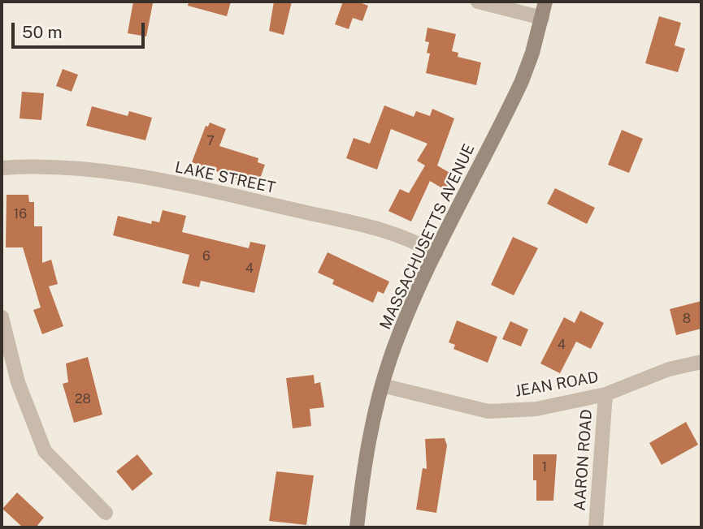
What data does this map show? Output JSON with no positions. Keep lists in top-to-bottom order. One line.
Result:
{"streets":{"main road":["MASSACHUSETTS AVENUE"],"street":["LAKE STREET","JEAN ROAD","AARON ROAD"]},"crossings":[["LAKE STREET","MASSACHUSETTS AVENUE"],["MASSACHUSETTS AVENUE","JEAN ROAD"],["JEAN ROAD","AARON ROAD"]],"house_numbers":["7","16","6","4","8","4","28","1"],"scale_bar":"50 m"}
